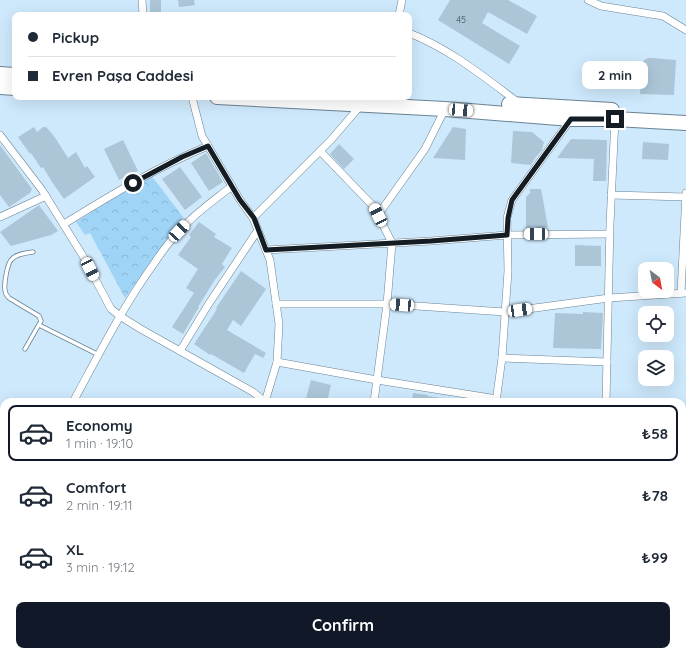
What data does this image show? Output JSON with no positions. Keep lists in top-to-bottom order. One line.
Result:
{"house_numbers":["45"],"north":"bottom right","page":{"banner":["Pickup","Evren Paşa Caddesi"],"bubble":"2 min","list":[{"name":"Economy","note":"1 min · 19:10","value":"₺58"},{"name":"Comfort","note":"2 min · 19:11","value":"₺78"},{"name":"XL","note":"3 min · 19:12","value":"₺99"}],"buttons":"Confirm"}}
